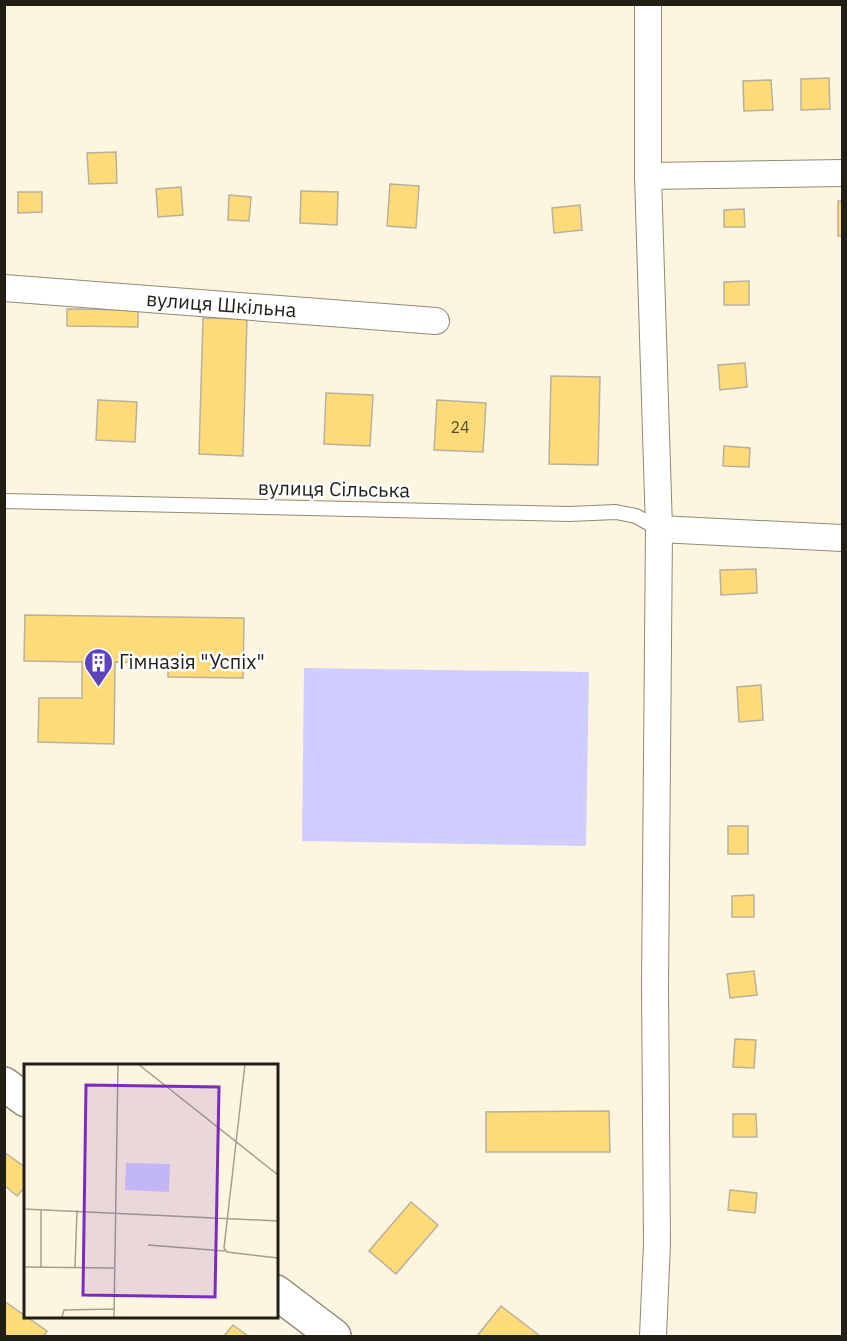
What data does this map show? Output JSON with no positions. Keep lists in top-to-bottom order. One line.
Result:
{"streets":{"street":["вулиця Шкільна"],"lane":["вулиця Сільська"]},"places":{"building":["Гімназія \"Успіх\""]},"house_numbers":["24"]}
